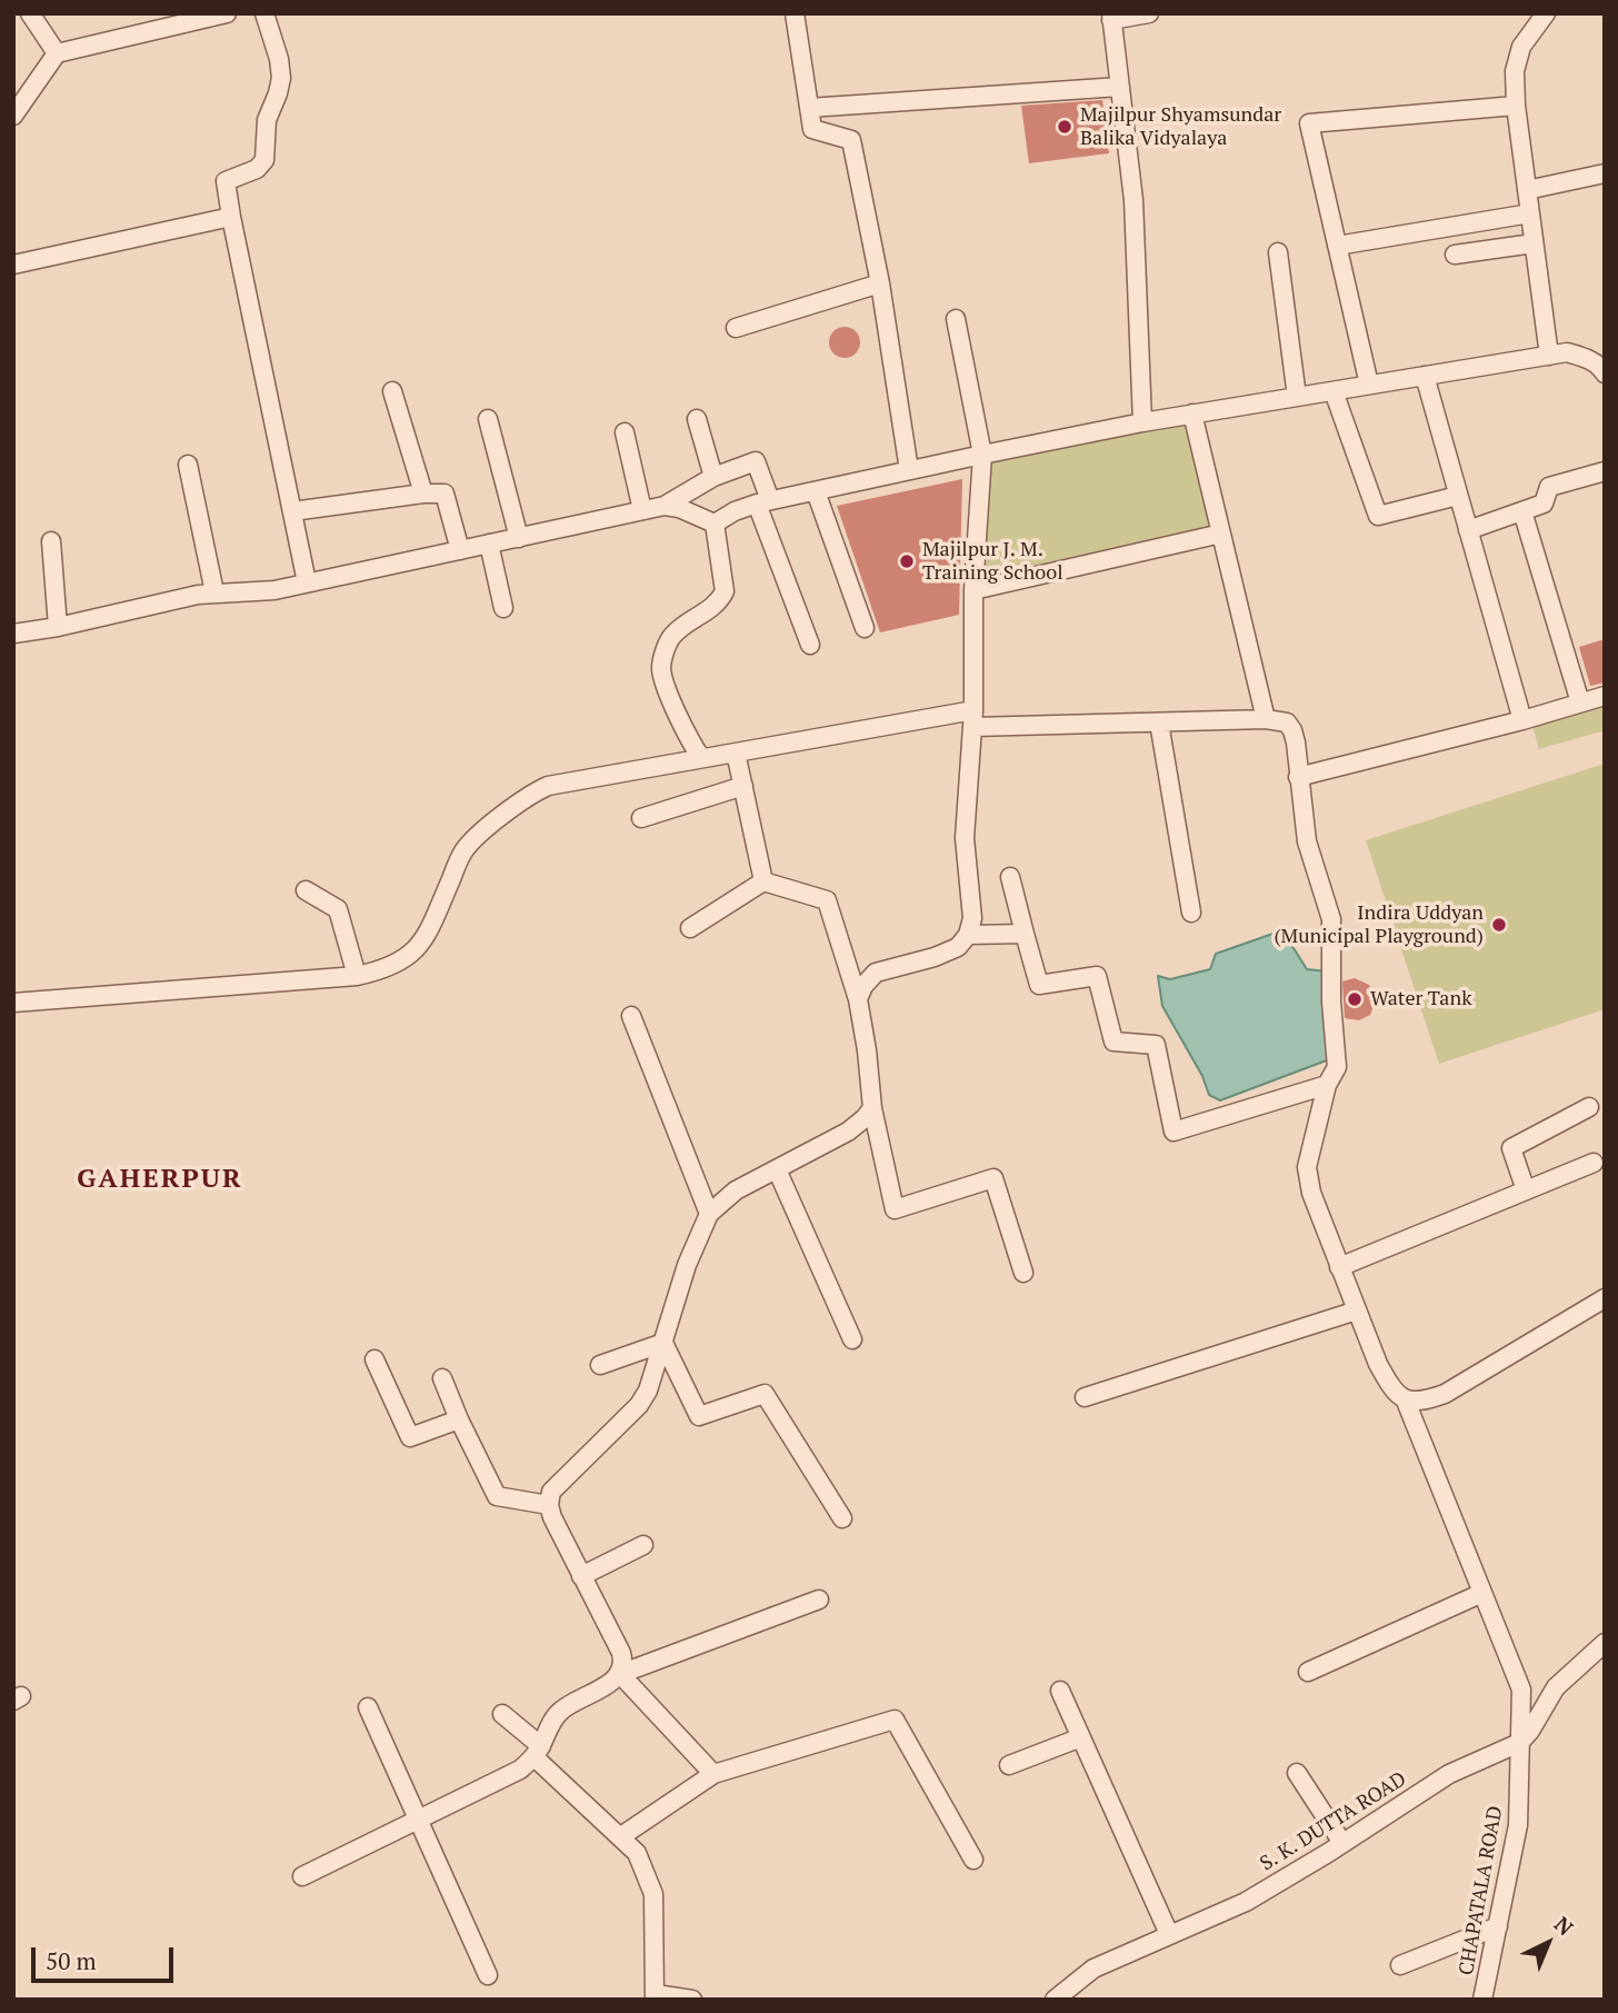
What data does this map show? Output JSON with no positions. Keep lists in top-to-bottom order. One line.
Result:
{"streets":{"street":["S. K. DUTTA ROAD","CHAPATALA ROAD"]},"crossings":[["S. K. DUTTA ROAD","CHAPATALA ROAD"]],"districts":["GAHERPUR"],"places":["Majilpur Shyamsundar Balika Vidyalaya","Majilpur J. M. Training School","Indira Uddyan (Municipal Playground)","Water Tank"],"scale_bar":"50 m","north":"top right"}
